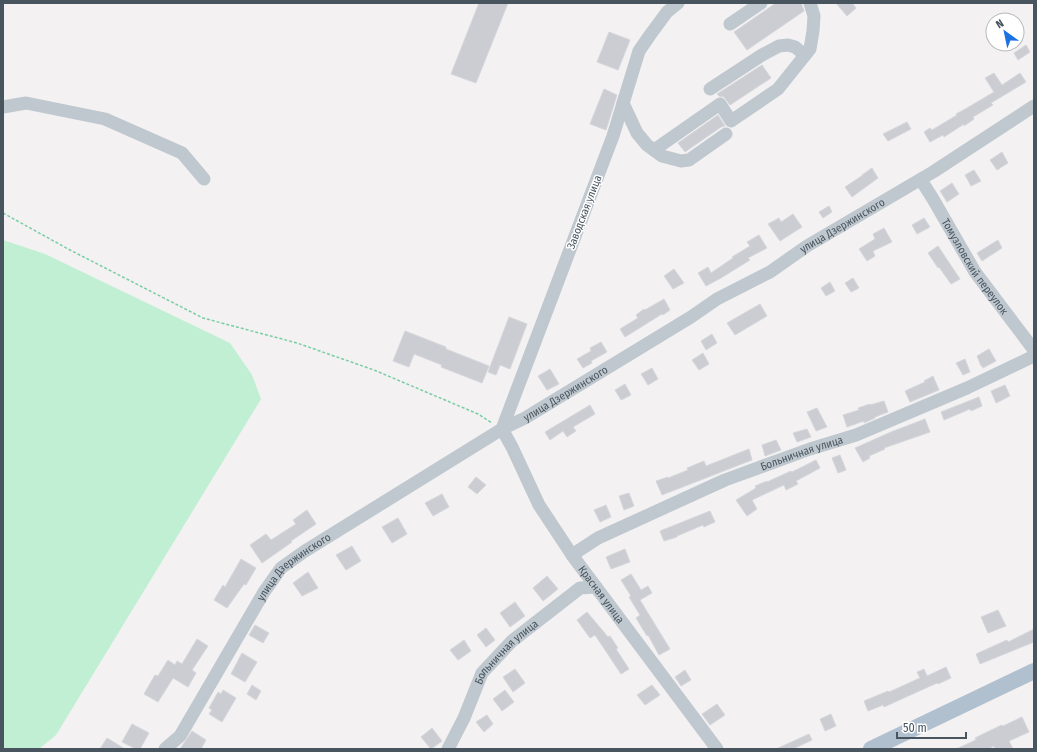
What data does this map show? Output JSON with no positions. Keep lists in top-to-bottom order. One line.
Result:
{"streets":{"street":["Заводская улица","улица Дзержинского","Томузловский переулок","Больничная улица","Красная улица"]},"crossings":[["Заводская улица","улица Дзержинского"],["Заводская улица","Красная улица"],["улица Дзержинского","Томузловский переулок"],["улица Дзержинского","Красная улица"],["Больничная улица","Красная улица"]],"scale_bar":"50 m","north":"top left"}
